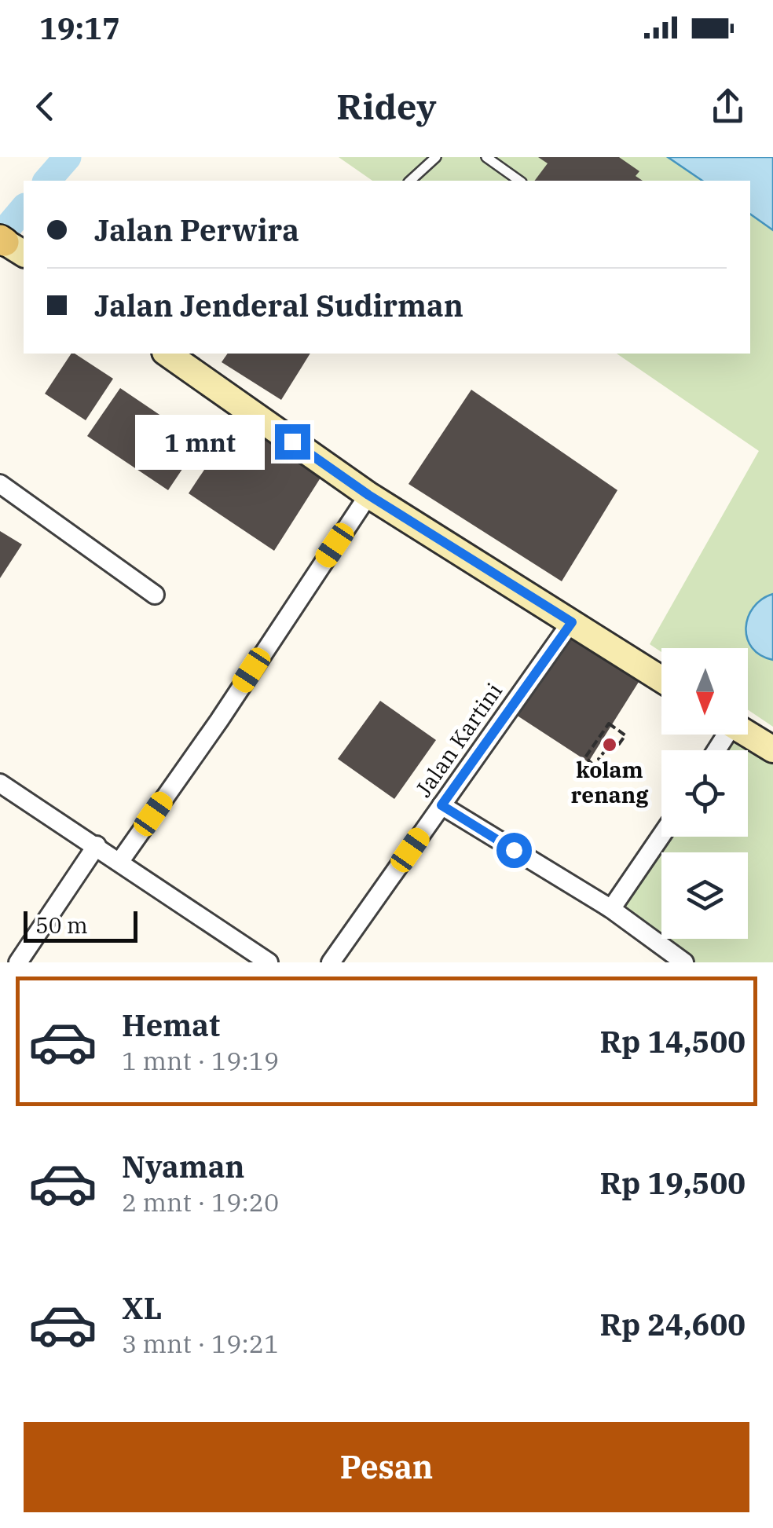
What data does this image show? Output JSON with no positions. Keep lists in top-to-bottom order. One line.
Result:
{"streets":{"street":["Jalan Kartini"]},"places":["kolam renang"],"scale_bar":"50 m","north":"bottom","page":{"status":"19:17","header":"Ridey","banner":["Jalan Perwira","Jalan Jenderal Sudirman"],"bubble":"1 mnt","scale":"50 m","list":[{"name":"Hemat","note":"1 mnt · 19:19","value":"Rp 14,500"},{"name":"Nyaman","note":"2 mnt · 19:20","value":"Rp 19,500"},{"name":"XL","note":"3 mnt · 19:21","value":"Rp 24,600"}],"buttons":"Pesan"}}
